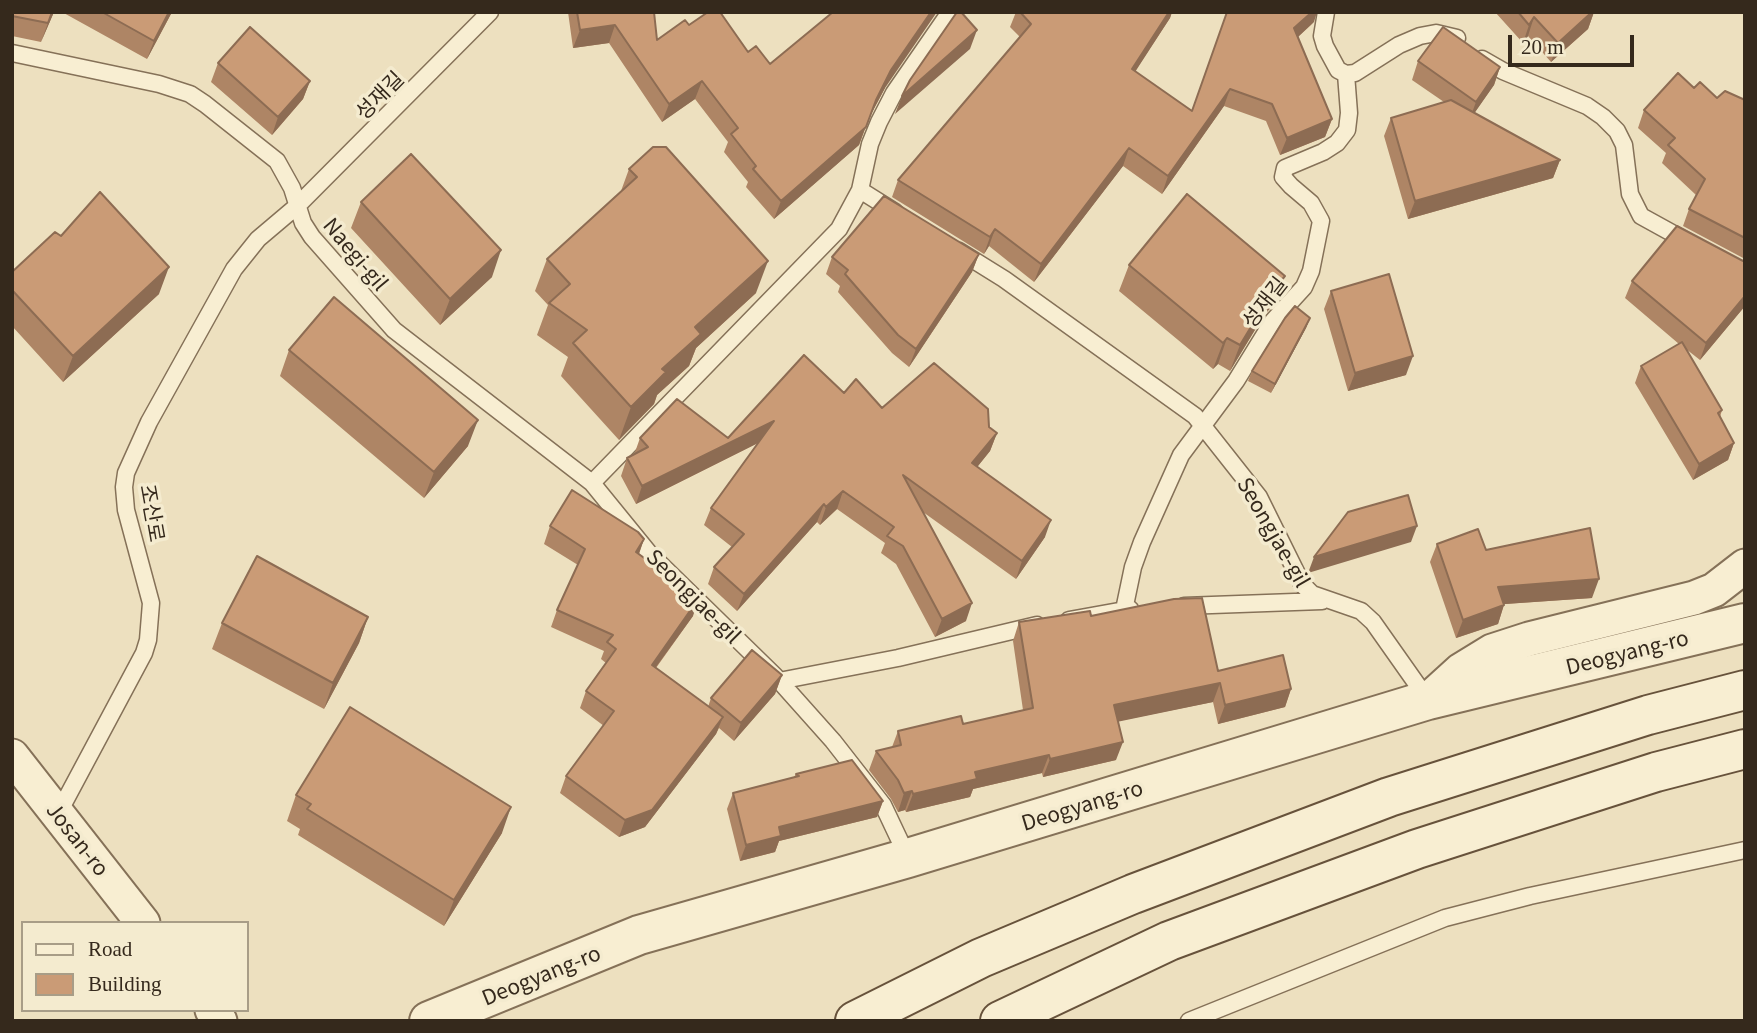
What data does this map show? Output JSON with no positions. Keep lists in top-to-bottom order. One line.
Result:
{"streets":{"main road":["Deogyang-ro"],"street":["Josan-ro"],"lane":["성재길","Naegi-gil","조산로","Seongjae-gil"]},"crossings":[["성재길","Naegi-gil"],["성재길","조산로"],["성재길","Seongjae-gil"],["Naegi-gil","조산로"],["Naegi-gil","Seongjae-gil"],["조산로","Josan-ro"],["Seongjae-gil","Deogyang-ro"]],"legend":["Road","Building"],"scale_bar":"20 m"}
